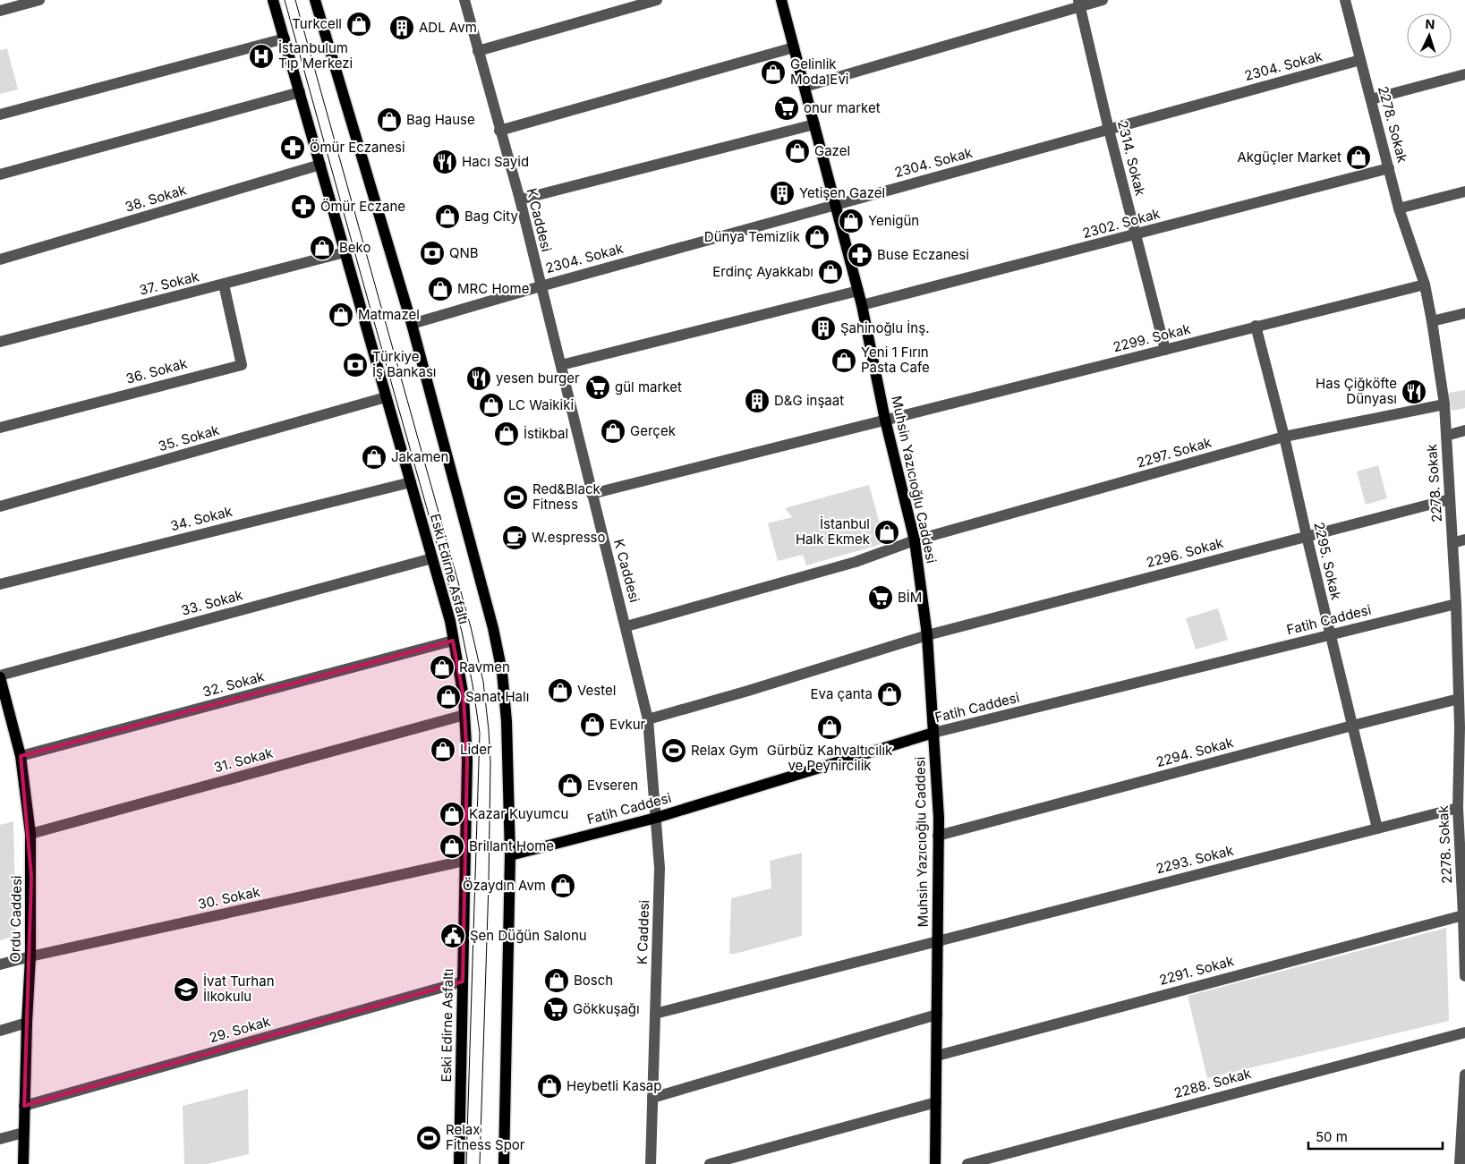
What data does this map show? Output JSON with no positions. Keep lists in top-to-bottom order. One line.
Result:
{"streets":{"main road":["Muhsin Yazıcıoğlu Caddesi","Eski Edirne Asfaltı","Fatih Caddesi","Ordu Caddesi"],"street":["2304. Sokak","2278. Sokak","2314. Sokak","38. Sokak","K Caddesi","2302. Sokak","37. Sokak","2299. Sokak","36. Sokak","35. Sokak","2297. Sokak","34. Sokak","2296. Sokak","2295. Sokak","33. Sokak","32. Sokak","2294. Sokak","31. Sokak","2293. Sokak","30. Sokak","2291. Sokak","29. Sokak","2288. Sokak"]},"crossings":[["2304. Sokak","2278. Sokak"],["2304. Sokak","2314. Sokak"],["2304. Sokak","K Caddesi"],["2304. Sokak","Muhsin Yazıcıoğlu Caddesi"],["2304. Sokak","Eski Edirne Asfaltı"],["2278. Sokak","2302. Sokak"],["2278. Sokak","2299. Sokak"],["2278. Sokak","2297. Sokak"],["2278. Sokak","2296. Sokak"],["2278. Sokak","Fatih Caddesi"],["2278. Sokak","2294. Sokak"],["2278. Sokak","2293. Sokak"],["2278. Sokak","2291. Sokak"],["2314. Sokak","2302. Sokak"],["2314. Sokak","2299. Sokak"],["38. Sokak","Eski Edirne Asfaltı"],["K Caddesi","2299. Sokak"],["K Caddesi","2297. Sokak"],["K Caddesi","2296. Sokak"],["K Caddesi","Fatih Caddesi"],["K Caddesi","2293. Sokak"],["2302. Sokak","Muhsin Yazıcıoğlu Caddesi"],["37. Sokak","36. Sokak"],["37. Sokak","Eski Edirne Asfaltı"],["2299. Sokak","Muhsin Yazıcıoğlu Caddesi"],["2299. Sokak","2295. Sokak"],["35. Sokak","Eski Edirne Asfaltı"],["2297. Sokak","Muhsin Yazıcıoğlu Caddesi"],["2297. Sokak","2295. Sokak"],["Muhsin Yazıcıoğlu Caddesi","2296. Sokak"],["Muhsin Yazıcıoğlu Caddesi","Fatih Caddesi"],["Muhsin Yazıcıoğlu Caddesi","2294. Sokak"],["Muhsin Yazıcıoğlu Caddesi","2293. Sokak"],["Muhsin Yazıcıoğlu Caddesi","2291. Sokak"],["34. Sokak","Eski Edirne Asfaltı"],["2296. Sokak","2295. Sokak"],["2295. Sokak","Fatih Caddesi"],["2295. Sokak","2294. Sokak"],["2295. Sokak","2293. Sokak"],["Eski Edirne Asfaltı","33. Sokak"],["Eski Edirne Asfaltı","Fatih Caddesi"],["Eski Edirne Asfaltı","32. Sokak"],["Eski Edirne Asfaltı","31. Sokak"],["Eski Edirne Asfaltı","30. Sokak"],["Eski Edirne Asfaltı","29. Sokak"],["33. Sokak","Ordu Caddesi"],["32. Sokak","Ordu Caddesi"],["31. Sokak","Ordu Caddesi"],["30. Sokak","Ordu Caddesi"],["Ordu Caddesi","29. Sokak"]],"places":{"shop":["Turkcell","Gelinlik Moda Evi","Bag Hause","Gazel","Akgüçler Market","Bag City","Yenigün","Dünya Temizlik","Beko","Erdinç Ayakkabı","MRC Home","Matmazel","Yeni 1 Fırın Pasta Cafe","LC Waikiki","Gerçek","İstikbal","Jakamen","İstanbul Halk Ekmek","Ravmen","Vestel","Eva çanta","Sanat Halı","Evkur","Gürbüz Kahvaltıcılık ve Peynircilik","Lider","Evseren","Kazar Kuyumcu","Brillant Home","Özaydın Avm","Bosch","Heybetli Kasap"],"building":["ADL Avm","Yetişen Gazel","Şahinoğlu İnş.","D&G inşaat"],"hospital":["İstanbulum Tıp Merkezi"],"supermarket":["onur market","gül market","BİM","Gökkuşağı"],"pharmacy":["Ömür Eczanesi","Ömür Eczane","Buse Eczanesi"],"restaurant":["Hacı Sayid","yesen burger","Has Çiğköfte Dünyası"],"bank":["QNB","Türkiye İş Bankası"],"sports":["Red&Black Fitness","Relax Gym","Relax Fitness Spor"],"cafe":["W.espresso"],"public building":["Şen Düğün Salonu"],"school or university":["İvat Turhan İlkokulu"]},"scale_bar":"50 m","north":"top"}
